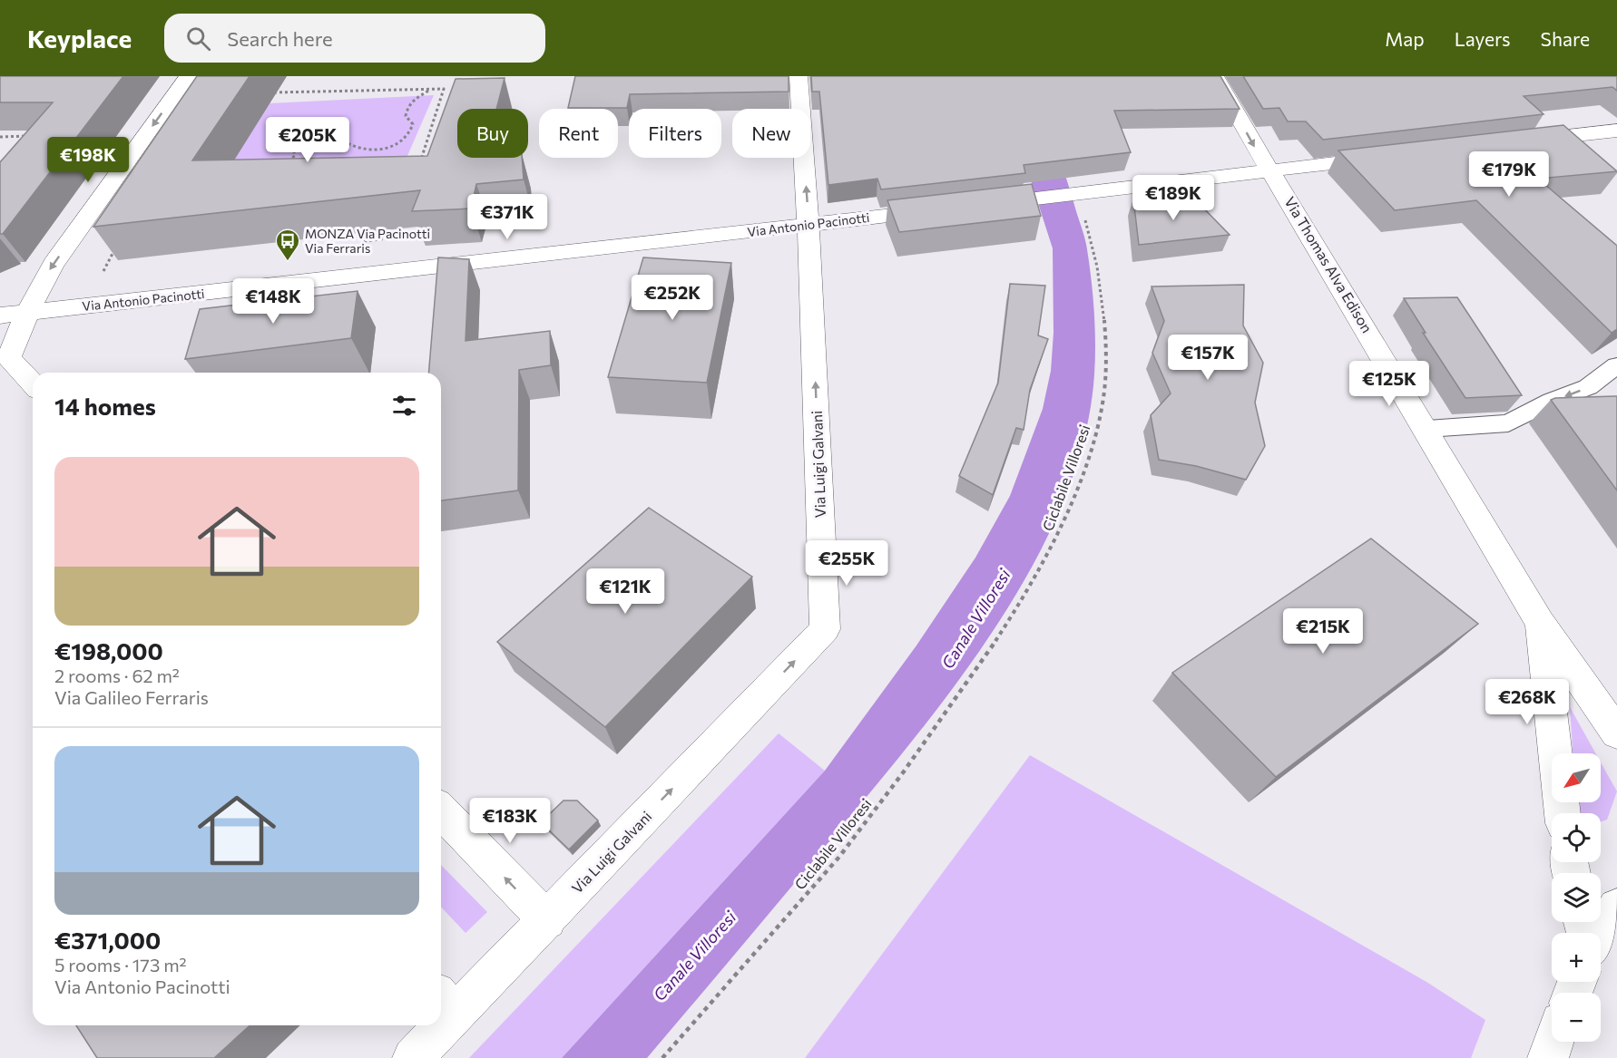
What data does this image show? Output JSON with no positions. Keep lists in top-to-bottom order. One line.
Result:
{"streets":{"street":["Via Antonio Pacinotti","Via Thomas Alva Edison","Via Luigi Galvani"],"path":["Ciclabile Villoresi"]},"crossings":[["Via Antonio Pacinotti","Via Luigi Galvani"]],"one_way":["Via Luigi Galvani"],"water":["Canale Villoresi"],"places":{"bus stop":["MONZA Via Pacinotti Via Ferraris"]},"north":"bottom left","page":{"header":"Keyplace","search":"Search here","nav":["Map","Layers","Share"],"chip":["Buy","Rent","Filters","New"],"price":["€205K","€198K","€179K","€189K","€371K","€252K","€148K","€157K","€125K","€255K","€121K","€215K","€268K","€183K"],"heading":"14 homes","list":[{"name":"€198,000","note":"2 rooms · 62 m² · Via Galileo Ferraris"},{"name":"€371,000","note":"5 rooms · 173 m² · Via Antonio Pacinotti"}],"map_buttons":["+","−"]}}
